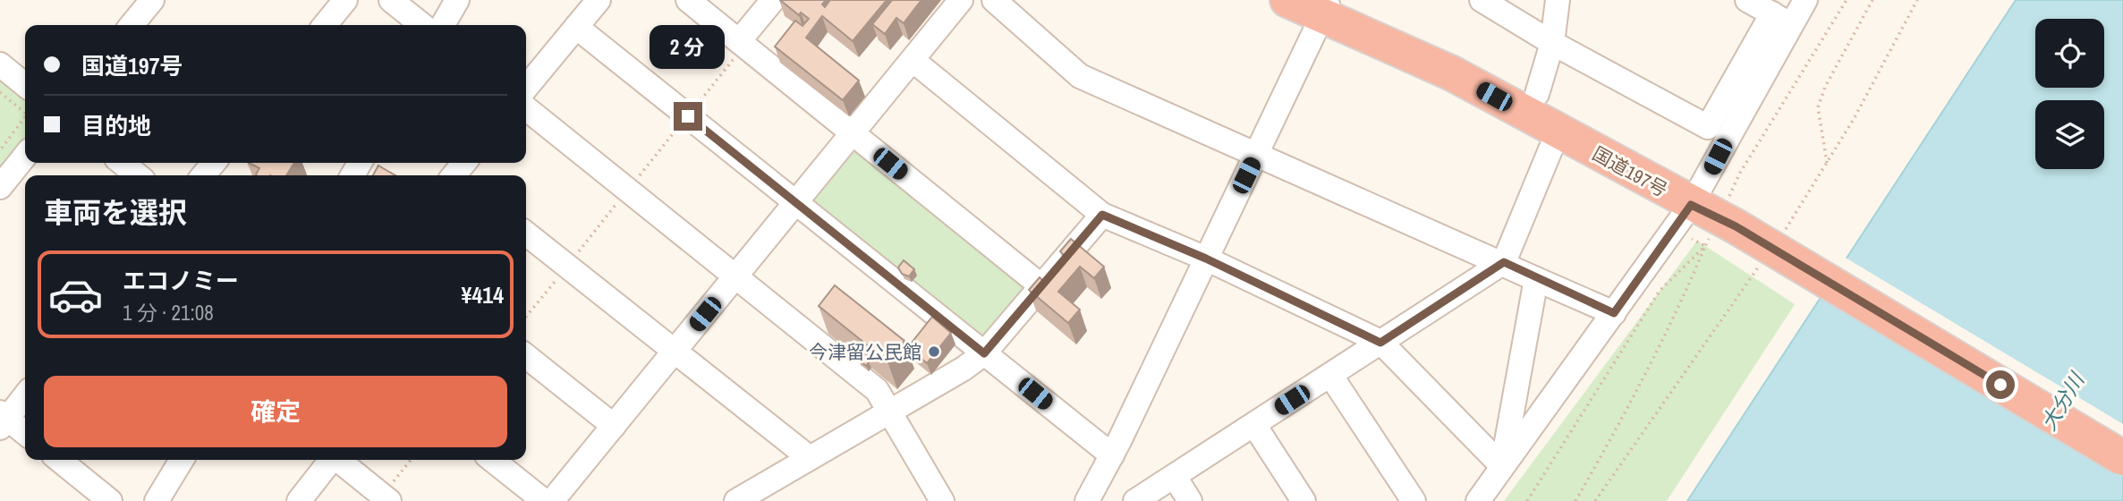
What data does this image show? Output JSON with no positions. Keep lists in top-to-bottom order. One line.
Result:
{"streets":{"highway":["国道197号"]},"water":["大分川"],"places":["今津留公民館"],"page":{"bubble":"2 分","banner":["国道197号","目的地"],"heading":"車両を選択","list":[{"name":"エコノミー","note":"1 分 · 21:08","value":"¥414"}],"buttons":"確定"}}
